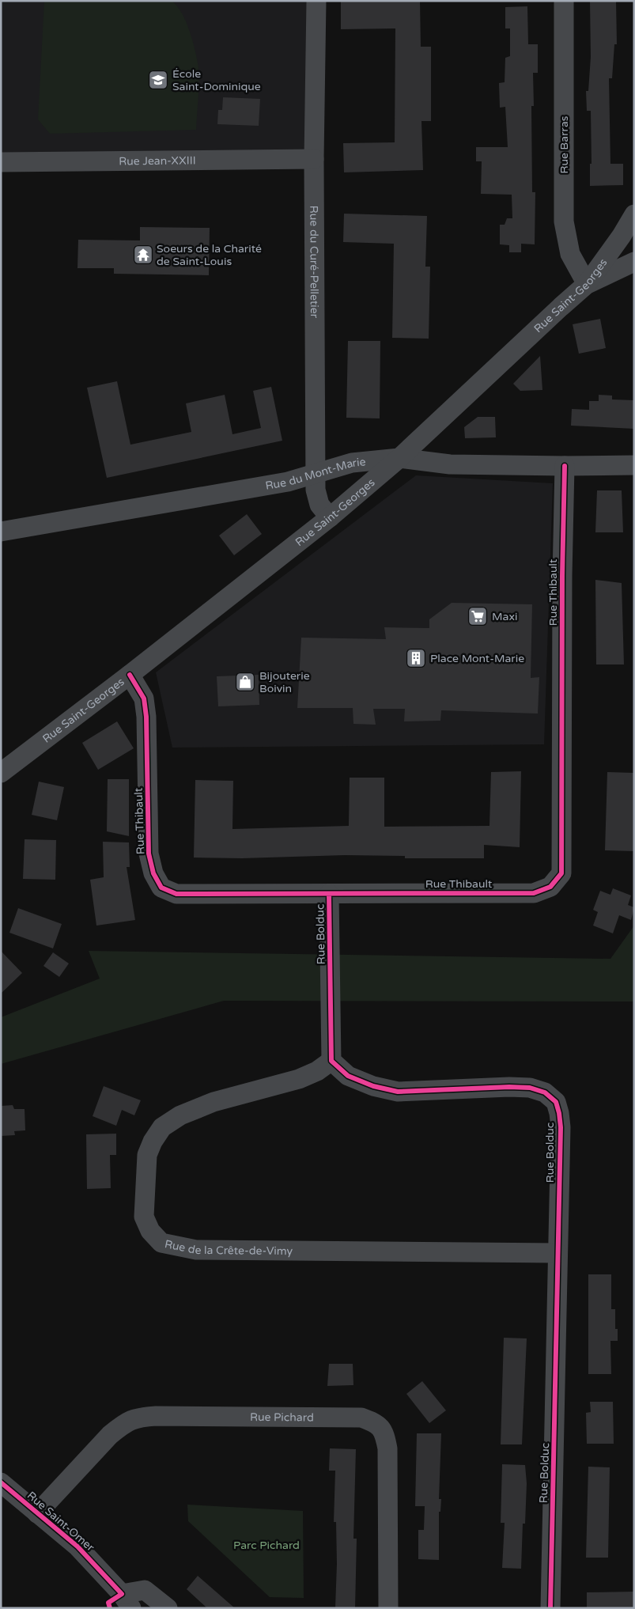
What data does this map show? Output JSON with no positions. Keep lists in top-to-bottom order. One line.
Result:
{"streets":{"street":["Rue Barras","Rue Jean-XXIII","Rue du Curé-Pelletier","Rue Saint-Georges","Rue du Mont-Marie","Rue Thibault","Rue Bolduc","Rue de la Crête-de-Vimy","Rue Pichard","Rue Saint-Omer"]},"crossings":[["Rue Barras","Rue Saint-Georges"],["Rue Jean-XXIII","Rue du Curé-Pelletier"],["Rue du Curé-Pelletier","Rue Saint-Georges"],["Rue du Curé-Pelletier","Rue du Mont-Marie"],["Rue Saint-Georges","Rue du Mont-Marie"],["Rue Saint-Georges","Rue Thibault"],["Rue du Mont-Marie","Rue Thibault"],["Rue Thibault","Rue Bolduc"],["Rue Bolduc","Rue de la Crête-de-Vimy"],["Rue Pichard","Rue Saint-Omer"]],"parks":["Parc Pichard"],"places":{"school or university":["École Saint-Dominique"],"temple":["Soeurs de la Charité de Saint-Louis"],"supermarket":["Maxi"],"building":["Place Mont-Marie"],"shop":["Bijouterie Boivin"]}}
